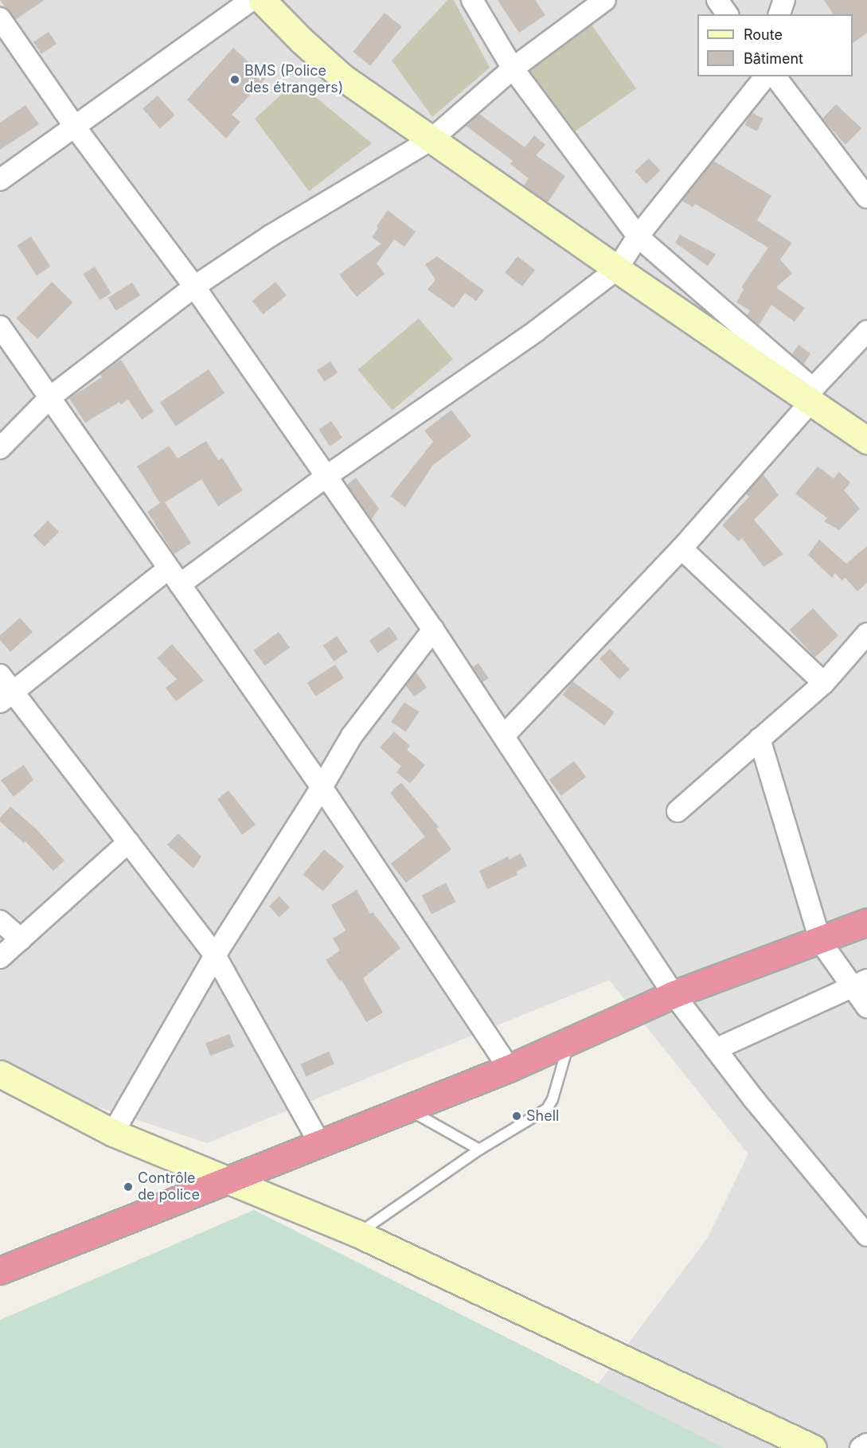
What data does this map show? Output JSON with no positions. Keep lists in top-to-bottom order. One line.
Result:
{"places":["BMS (Police des étrangers)","Shell","Contrôle de police"],"legend":["Route","Bâtiment"]}
